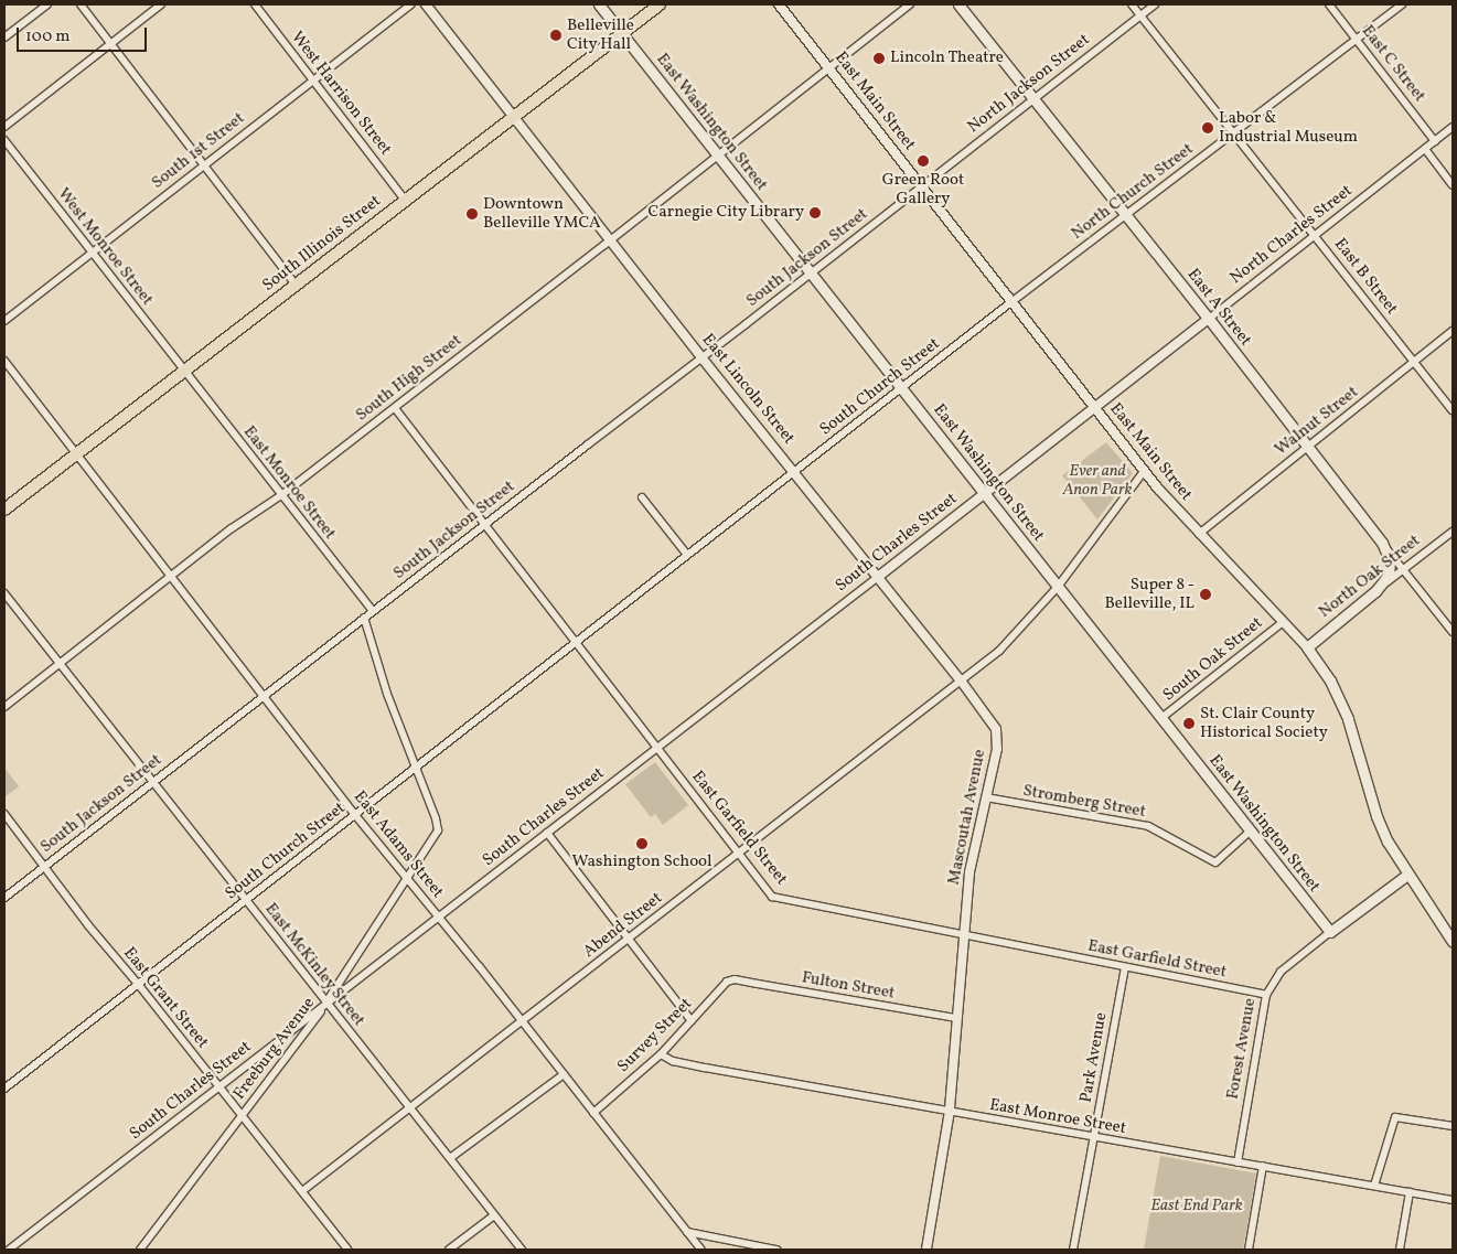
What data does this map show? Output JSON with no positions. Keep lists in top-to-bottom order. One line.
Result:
{"streets":{"main road":["East Main Street","East Washington Street","South Illinois Street","East A Street","North Oak Street","Forest Avenue"],"street":["East C Street","North Jackson Street","West Harrison Street","South 1st Street","North Church Street","North Charles Street","West Monroe Street","South Jackson Street","East B Street","South High Street","South Church Street","East Lincoln Street","Walnut Street","East Monroe Street","South Charles Street","South Oak Street","Stromberg Street","Mascoutah Avenue","East Garfield Street","East Adams Street","Abend Street","East McKinley Street","Fulton Street","East Grant Street","Survey Street","Freeburg Avenue","Park Avenue"]},"crossings":[["East C Street","North Church Street"],["East C Street","North Charles Street"],["North Jackson Street","East Main Street"],["North Jackson Street","South Jackson Street"],["North Jackson Street","East B Street"],["North Jackson Street","East A Street"],["West Harrison Street","South 1st Street"],["West Harrison Street","South Illinois Street"],["East Main Street","North Church Street"],["East Main Street","North Charles Street"],["East Main Street","South Jackson Street"],["East Main Street","South High Street"],["East Main Street","South Church Street"],["East Main Street","Walnut Street"],["East Main Street","South Charles Street"],["East Main Street","North Oak Street"],["East Main Street","South Oak Street"],["East Main Street","Forest Avenue"],["East Washington Street","South Illinois Street"],["East Washington Street","South Jackson Street"],["East Washington Street","South High Street"],["East Washington Street","South Church Street"],["East Washington Street","South Charles Street"],["East Washington Street","South Oak Street"],["East Washington Street","Stromberg Street"],["East Washington Street","Forest Avenue"],["South 1st Street","West Monroe Street"],["North Church Street","East B Street"],["North Church Street","East A Street"],["North Church Street","South Church Street"],["North Charles Street","East B Street"],["North Charles Street","East A Street"],["North Charles Street","South Charles Street"],["South Illinois Street","West Monroe Street"],["South Illinois Street","East Lincoln Street"],["South Illinois Street","East Monroe Street"],["South Illinois Street","East Adams Street"],["West Monroe Street","East Monroe Street"],["South Jackson Street","East Lincoln Street"],["South Jackson Street","East Monroe Street"],["South Jackson Street","East Garfield Street"],["South Jackson Street","East Adams Street"],["South Jackson Street","East McKinley Street"],["South Jackson Street","East Grant Street"],["East B Street","Walnut Street"],["East A Street","Walnut Street"],["East A Street","North Oak Street"],["South High Street","East Lincoln Street"],["South High Street","East Monroe Street"],["South High Street","East Garfield Street"],["South High Street","East Adams Street"],["South High Street","East McKinley Street"],["South Church Street","East Lincoln Street"],["South Church Street","East Garfield Street"],["South Church Street","East Adams Street"],["South Church Street","East McKinley Street"],["South Church Street","East Grant Street"],["South Church Street","Freeburg Avenue"],["East Lincoln Street","South Charles Street"],["East Lincoln Street","Mascoutah Avenue"],["East Lincoln Street","Abend Street"],["East Monroe Street","Mascoutah Avenue"],["East Monroe Street","Survey Street"],["East Monroe Street","Forest Avenue"],["East Monroe Street","Park Avenue"],["South Charles Street","East Garfield Street"],["South Charles Street","East Adams Street"],["South Charles Street","East McKinley Street"],["South Charles Street","East Grant Street"],["South Charles Street","Freeburg Avenue"],["Stromberg Street","Mascoutah Avenue"],["Mascoutah Avenue","East Garfield Street"],["Mascoutah Avenue","Abend Street"],["Mascoutah Avenue","Fulton Street"],["East Garfield Street","Abend Street"],["East Garfield Street","Forest Avenue"],["East Garfield Street","Park Avenue"],["East Adams Street","Abend Street"],["East Adams Street","Survey Street"],["East Adams Street","Freeburg Avenue"],["Abend Street","East McKinley Street"],["Abend Street","East Grant Street"],["East McKinley Street","Freeburg Avenue"],["Fulton Street","Survey Street"],["East Grant Street","Freeburg Avenue"]],"parks":["Ever and Anon Park","East End Park"],"places":["Belleville City Hall","Lincoln Theatre","Labor & Industrial Museum","Green Root Gallery","Carnegie City Library","Downtown Belleville YMCA","Super 8 - Belleville, IL","St. Clair County Historical Society","Washington School"],"scale_bar":"100 m"}
